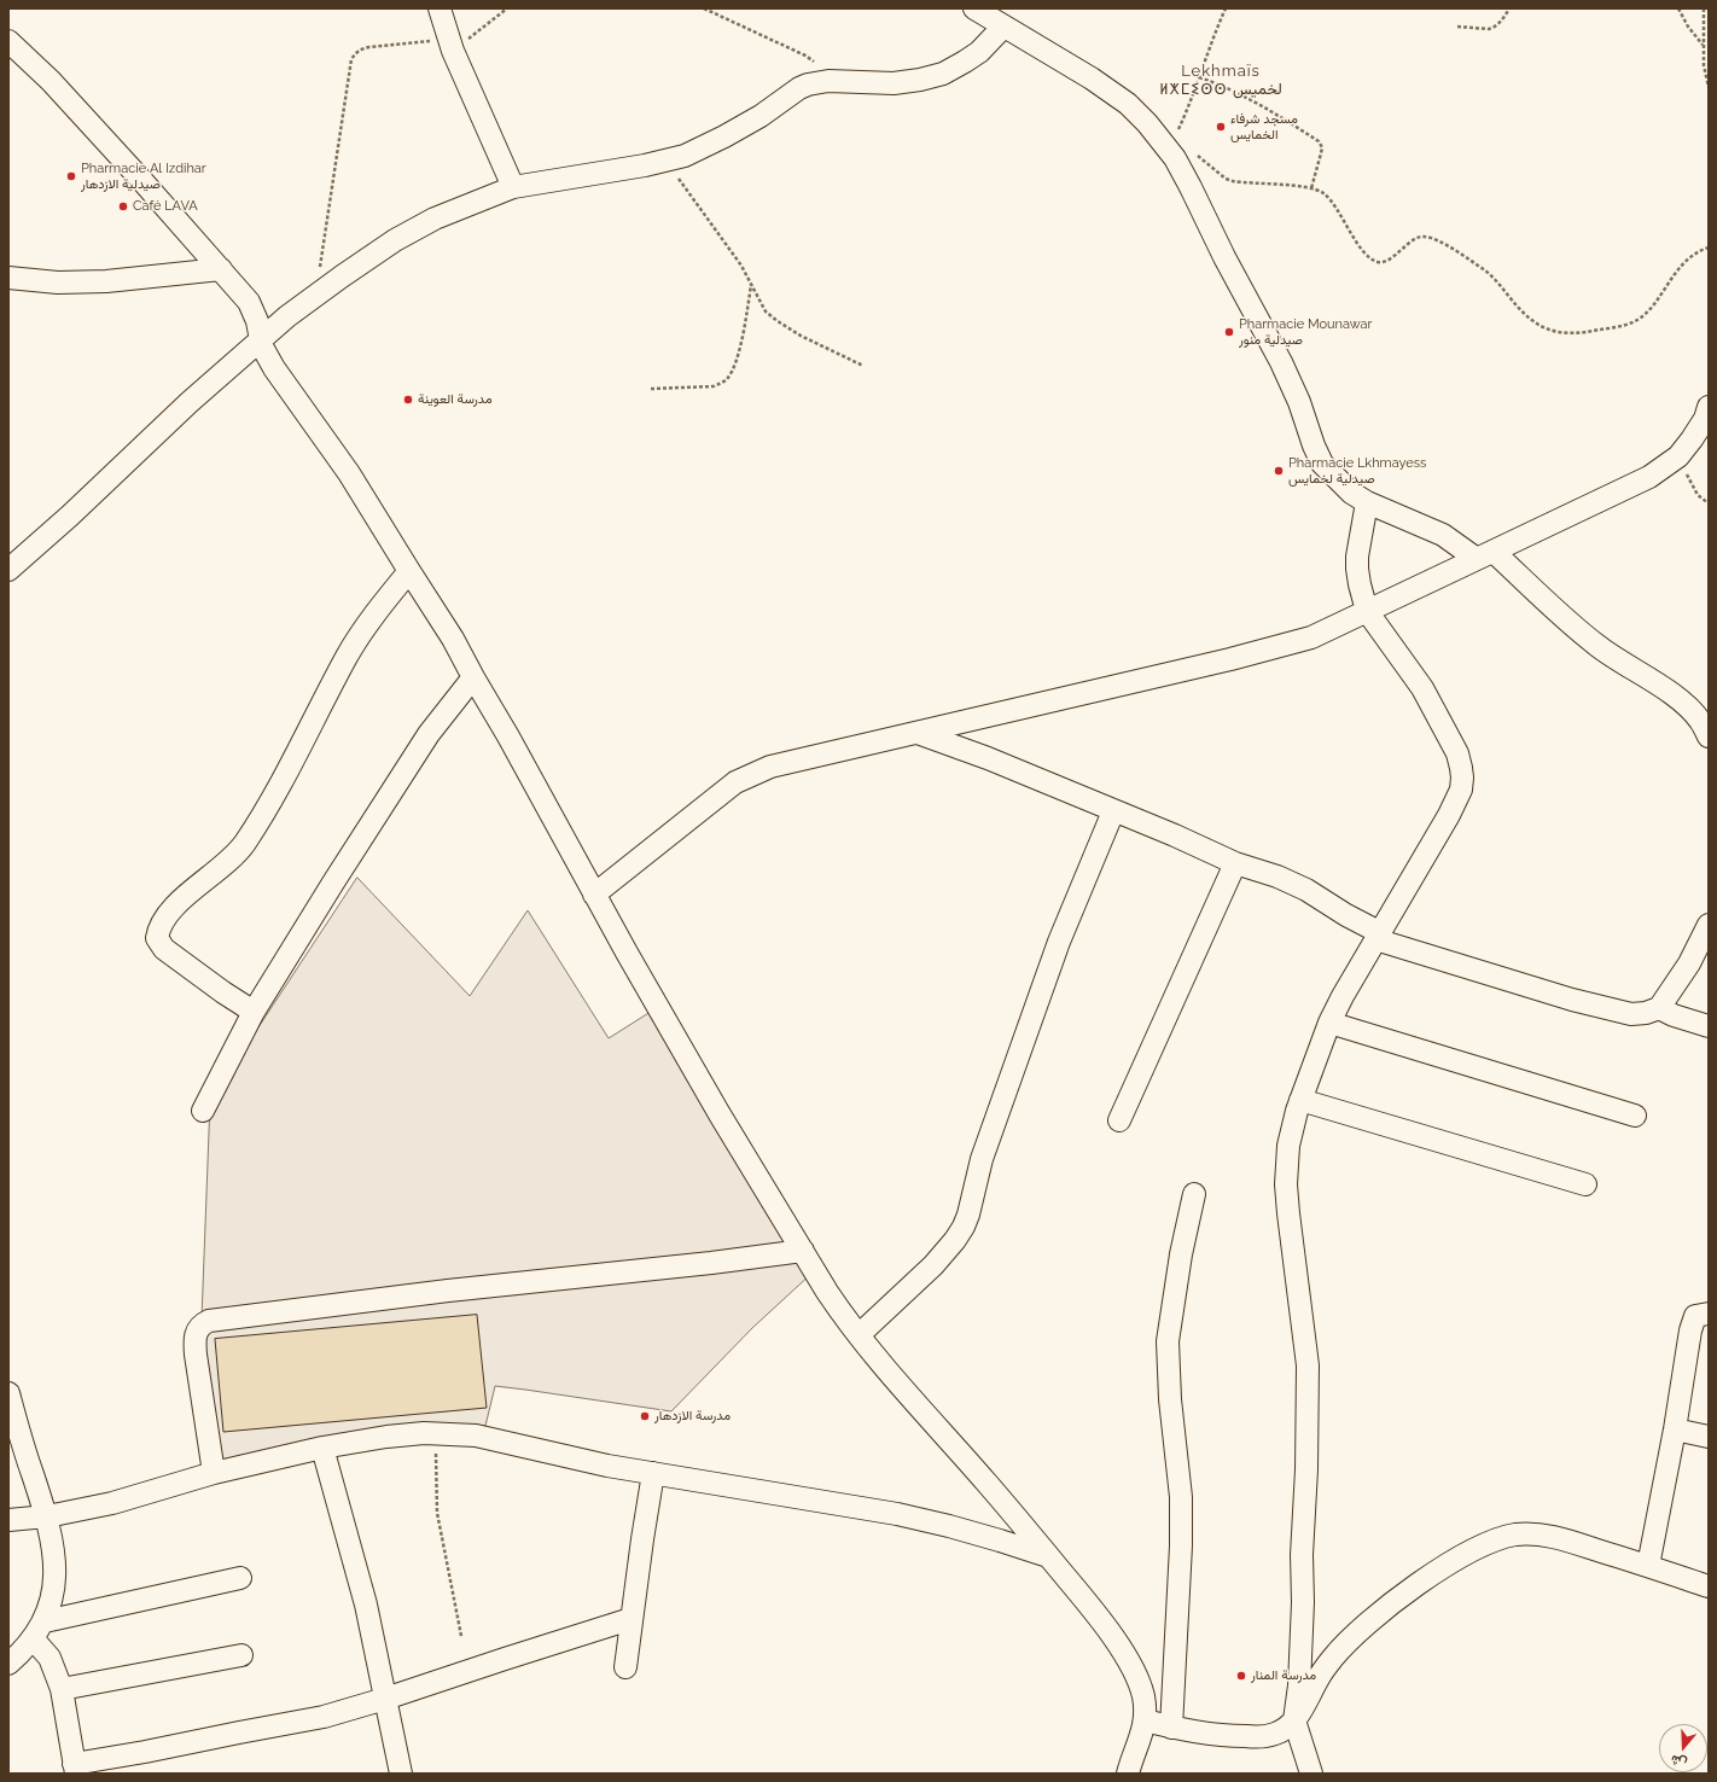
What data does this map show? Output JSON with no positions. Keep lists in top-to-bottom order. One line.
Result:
{"districts":["Lekhmaïs ⵍⵅⵎⵉⵙⵙ لخميس"],"places":["مسجد شرفاء الخمايس","Pharmacie Al Izdihar صيدلية الازدهار","Café LAVA","Pharmacie Mounawar صيدلية منور","مدرسة العوينة","Pharmacie Lkhmayess صيدلية لخمايس","مدرسة الازدهار","مدرسة المنار"],"north":"bottom"}
